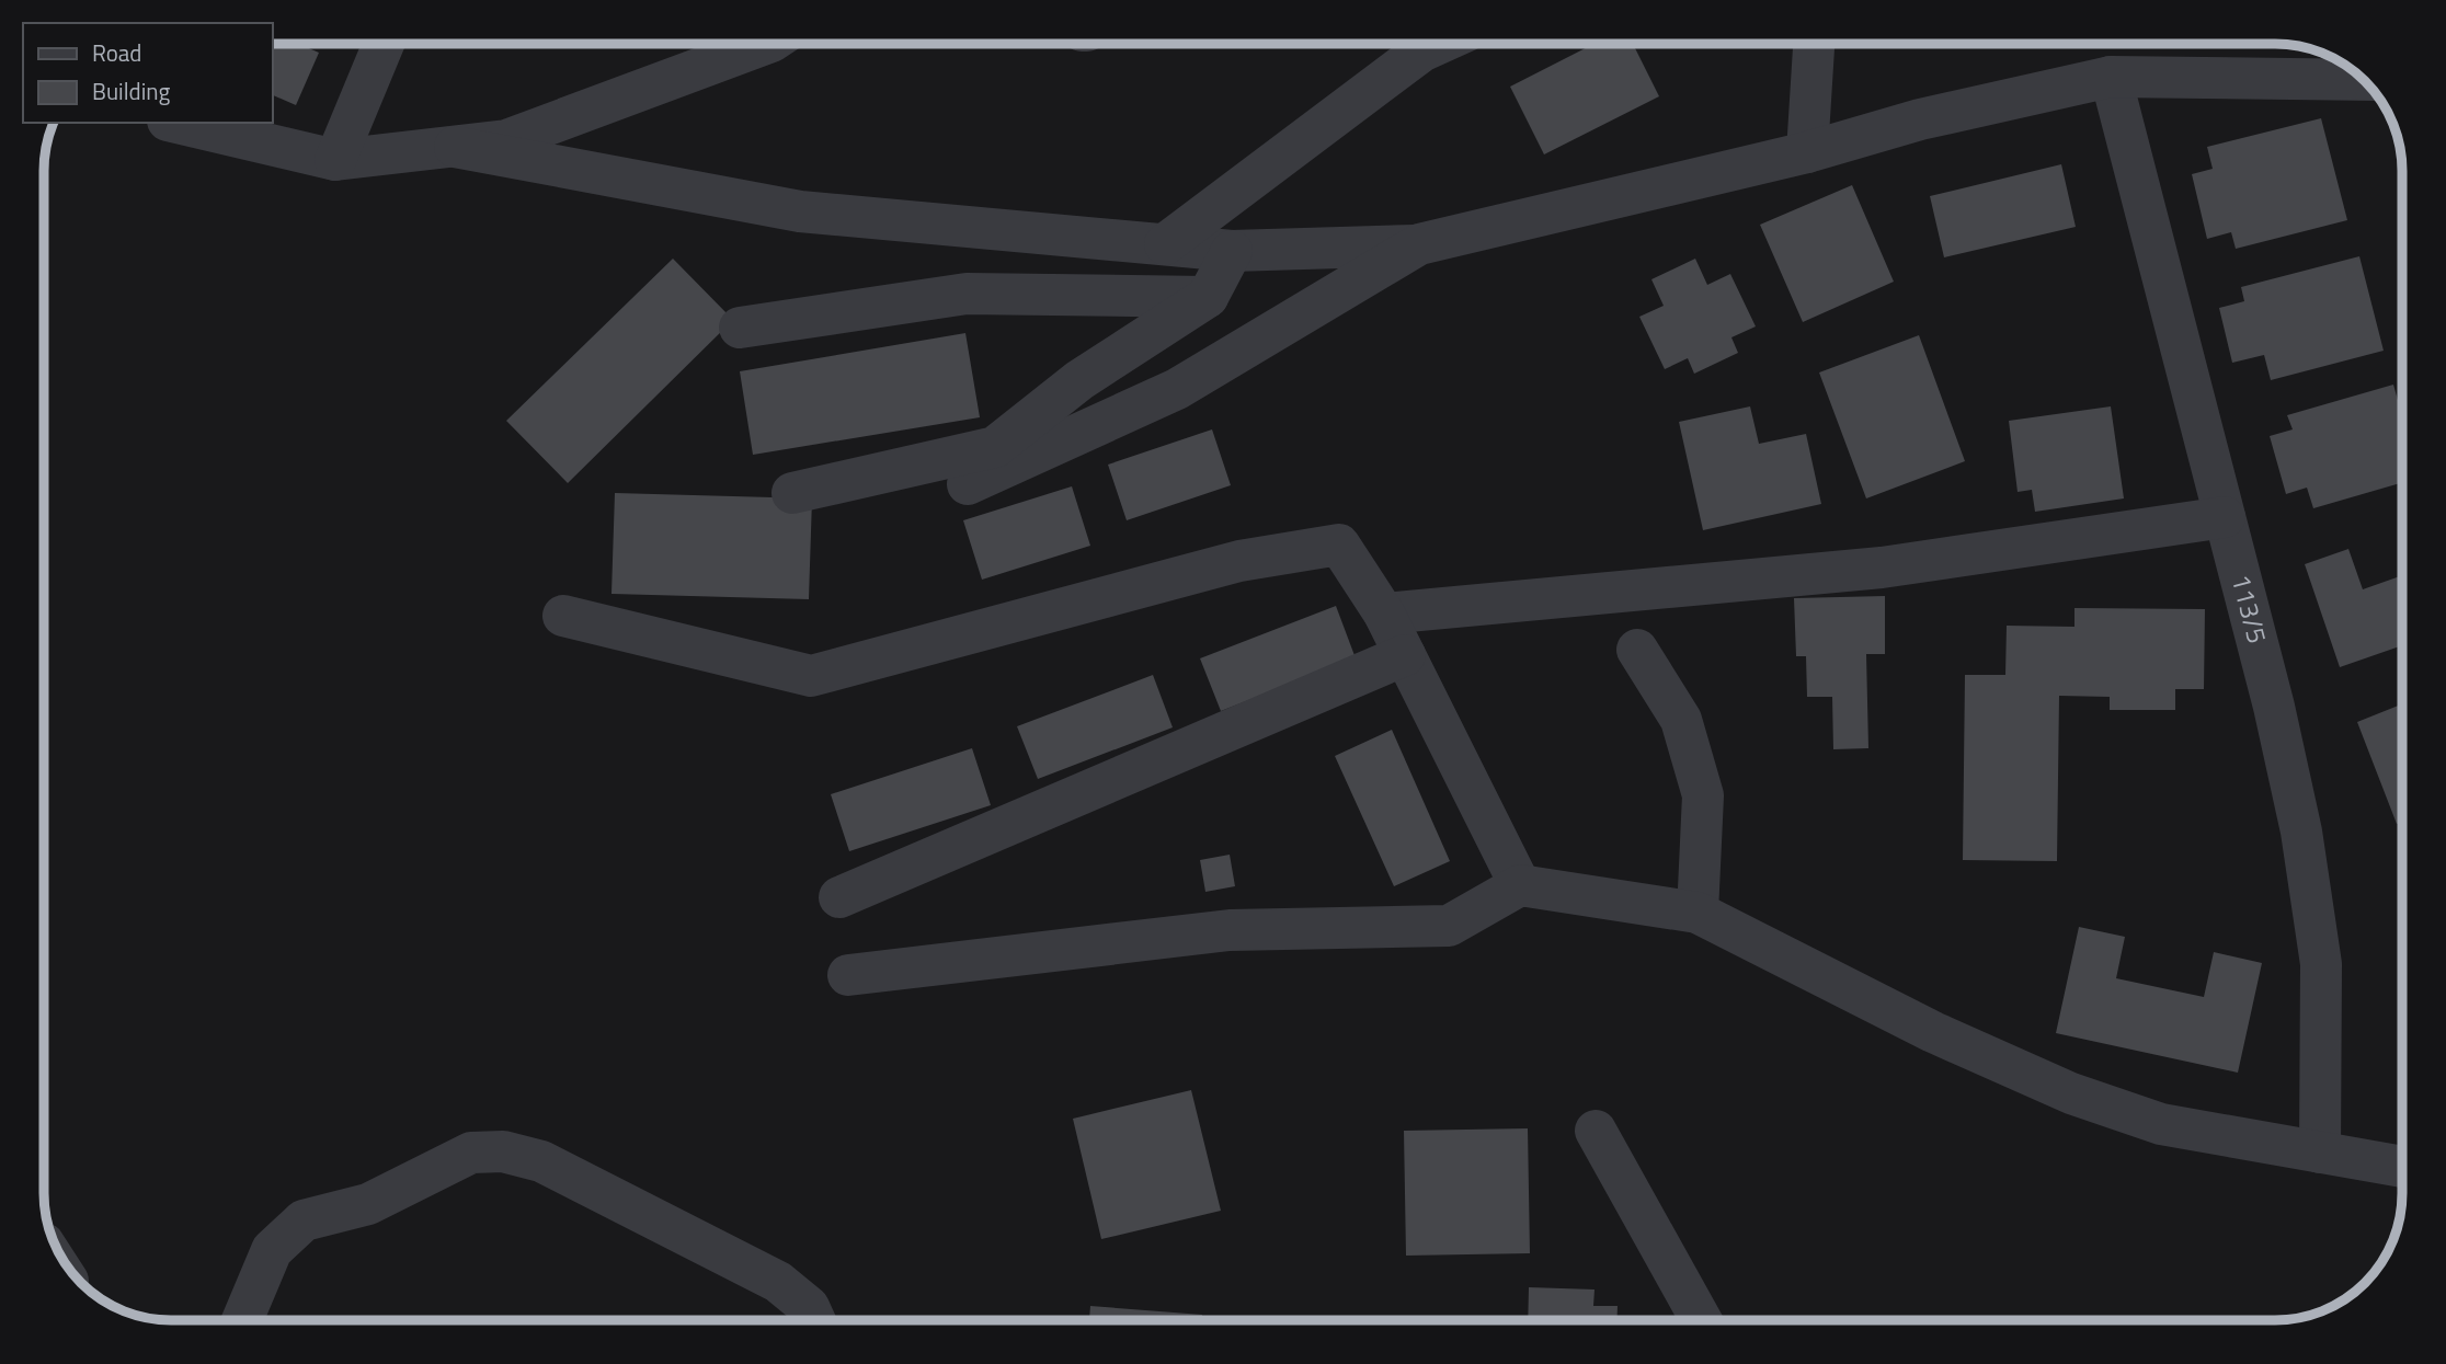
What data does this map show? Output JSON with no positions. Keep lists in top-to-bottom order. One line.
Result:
{"streets":{"street":["113/5"]},"legend":["Road","Building"]}
